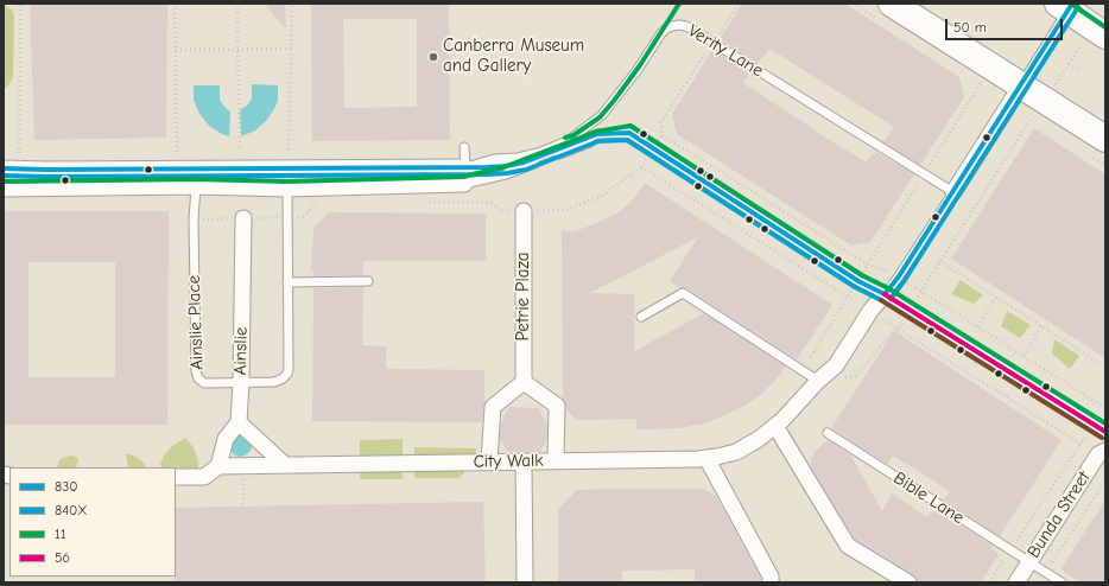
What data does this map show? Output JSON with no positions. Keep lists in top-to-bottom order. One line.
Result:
{"streets":{"street":["Petrie Plaza","Ainslie","City Walk","Bunda Street"],"lane":["Verity Lane","Ainslie Place","Bible Lane"]},"crossings":[["Ainslie Place","Ainslie"],["Bible Lane","Bunda Street"]],"places":["Canberra Museum and Gallery"],"lines":["transit line 830","transit line 11","transit line 840X","transit line 56"],"legend":["830","840X","11","56"],"scale_bar":"50 m"}
